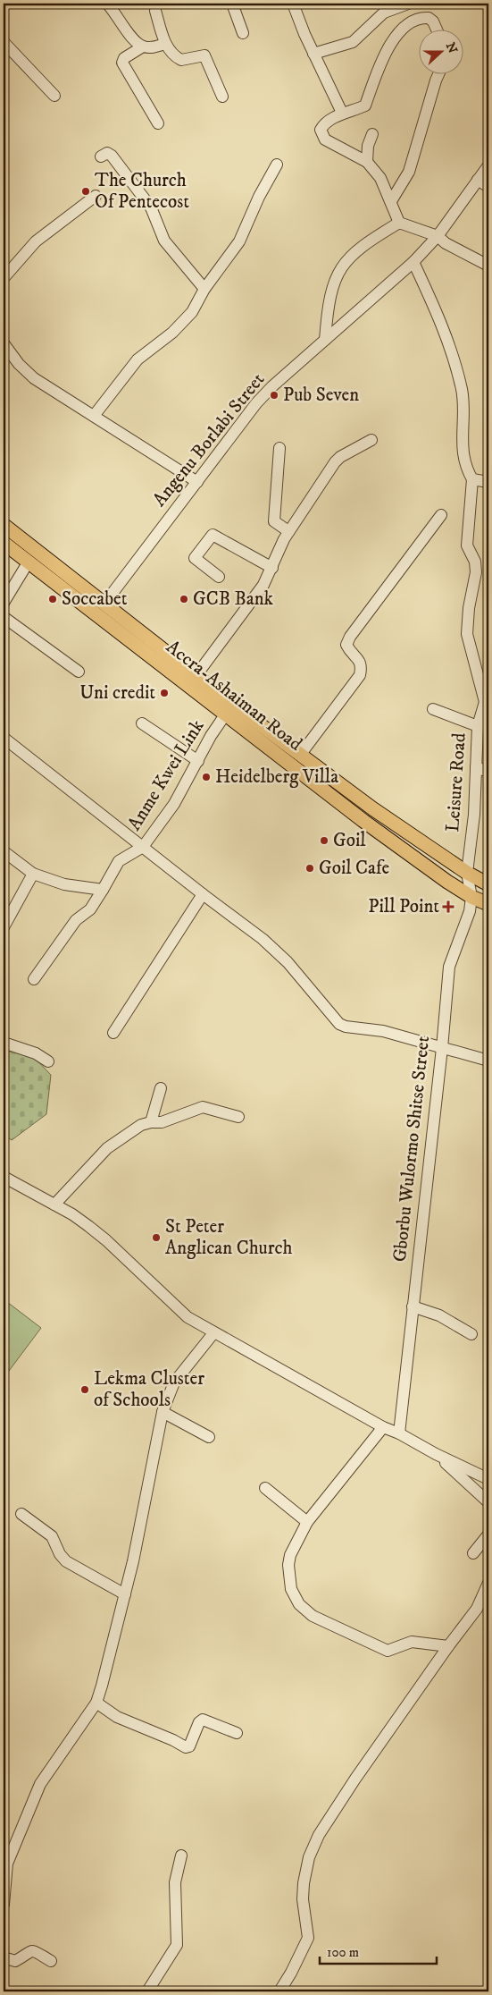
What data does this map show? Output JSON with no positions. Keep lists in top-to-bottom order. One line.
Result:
{"streets":{"main road":["Accra-Ashaiman Road"],"street":["Angenu Borlabi Street","Anme Kwei Link","Leisure Road","Gborbu Wulormo Shitse Street"]},"crossings":[["Angenu Borlabi Street","Accra-Ashaiman Road"],["Accra-Ashaiman Road","Anme Kwei Link"],["Accra-Ashaiman Road","Leisure Road"],["Accra-Ashaiman Road","Gborbu Wulormo Shitse Street"],["Leisure Road","Gborbu Wulormo Shitse Street"]],"places":{"other":["The Church Of Pentecost","Pub Seven","Soccabet","GCB Bank","Uni credit","Heidelberg Villa","Goil","Goil Cafe","St Peter Anglican Church","Lekma Cluster of Schools"],"health":["Pill Point"]},"scale_bar":"100 m","north":"right"}
